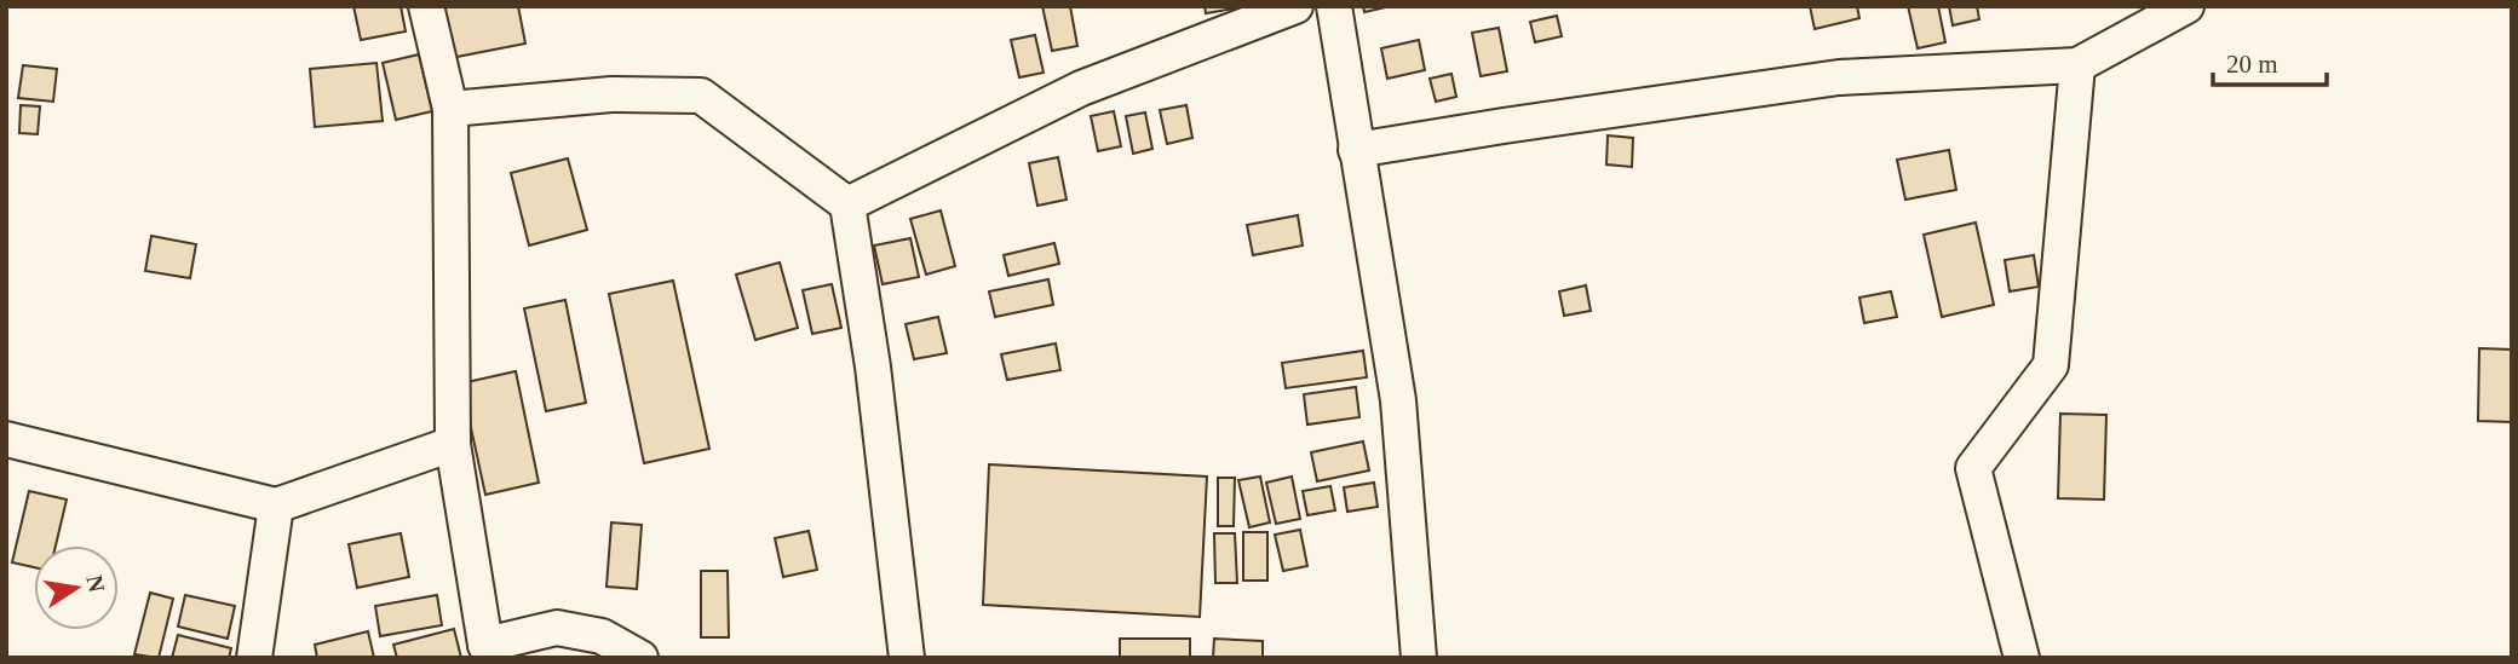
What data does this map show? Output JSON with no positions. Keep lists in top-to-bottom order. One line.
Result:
{"scale_bar":"20 m","north":"right"}
